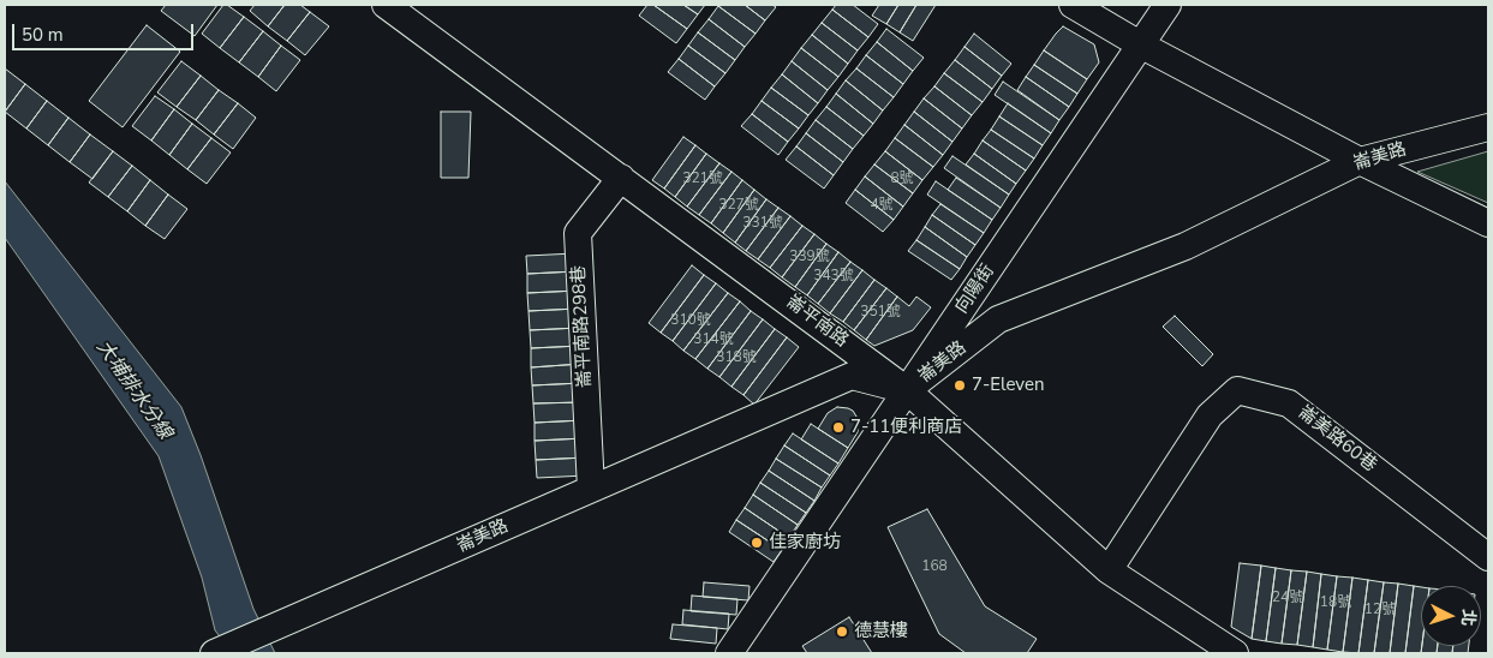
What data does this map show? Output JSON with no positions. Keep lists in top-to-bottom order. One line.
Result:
{"streets":{"street":["崙美路","向陽街","崙平南路","崙平南路298巷","崙美路60巷"]},"crossings":[["崙美路","向陽街"],["崙美路","崙平南路"],["崙美路","崙平南路298巷"],["向陽街","崙平南路"],["崙平南路","崙平南路298巷"],["崙平南路","崙美路60巷"]],"water":["大埔排水分線"],"places":["7-Eleven","7-11便利商店","佳家廚坊","德慧樓"],"house_numbers":["321號","8號","327號","4號","331號","339號","343號","351號","310號","314號","318號","168","24號","18號","12號"],"scale_bar":"50 m","north":"right"}
